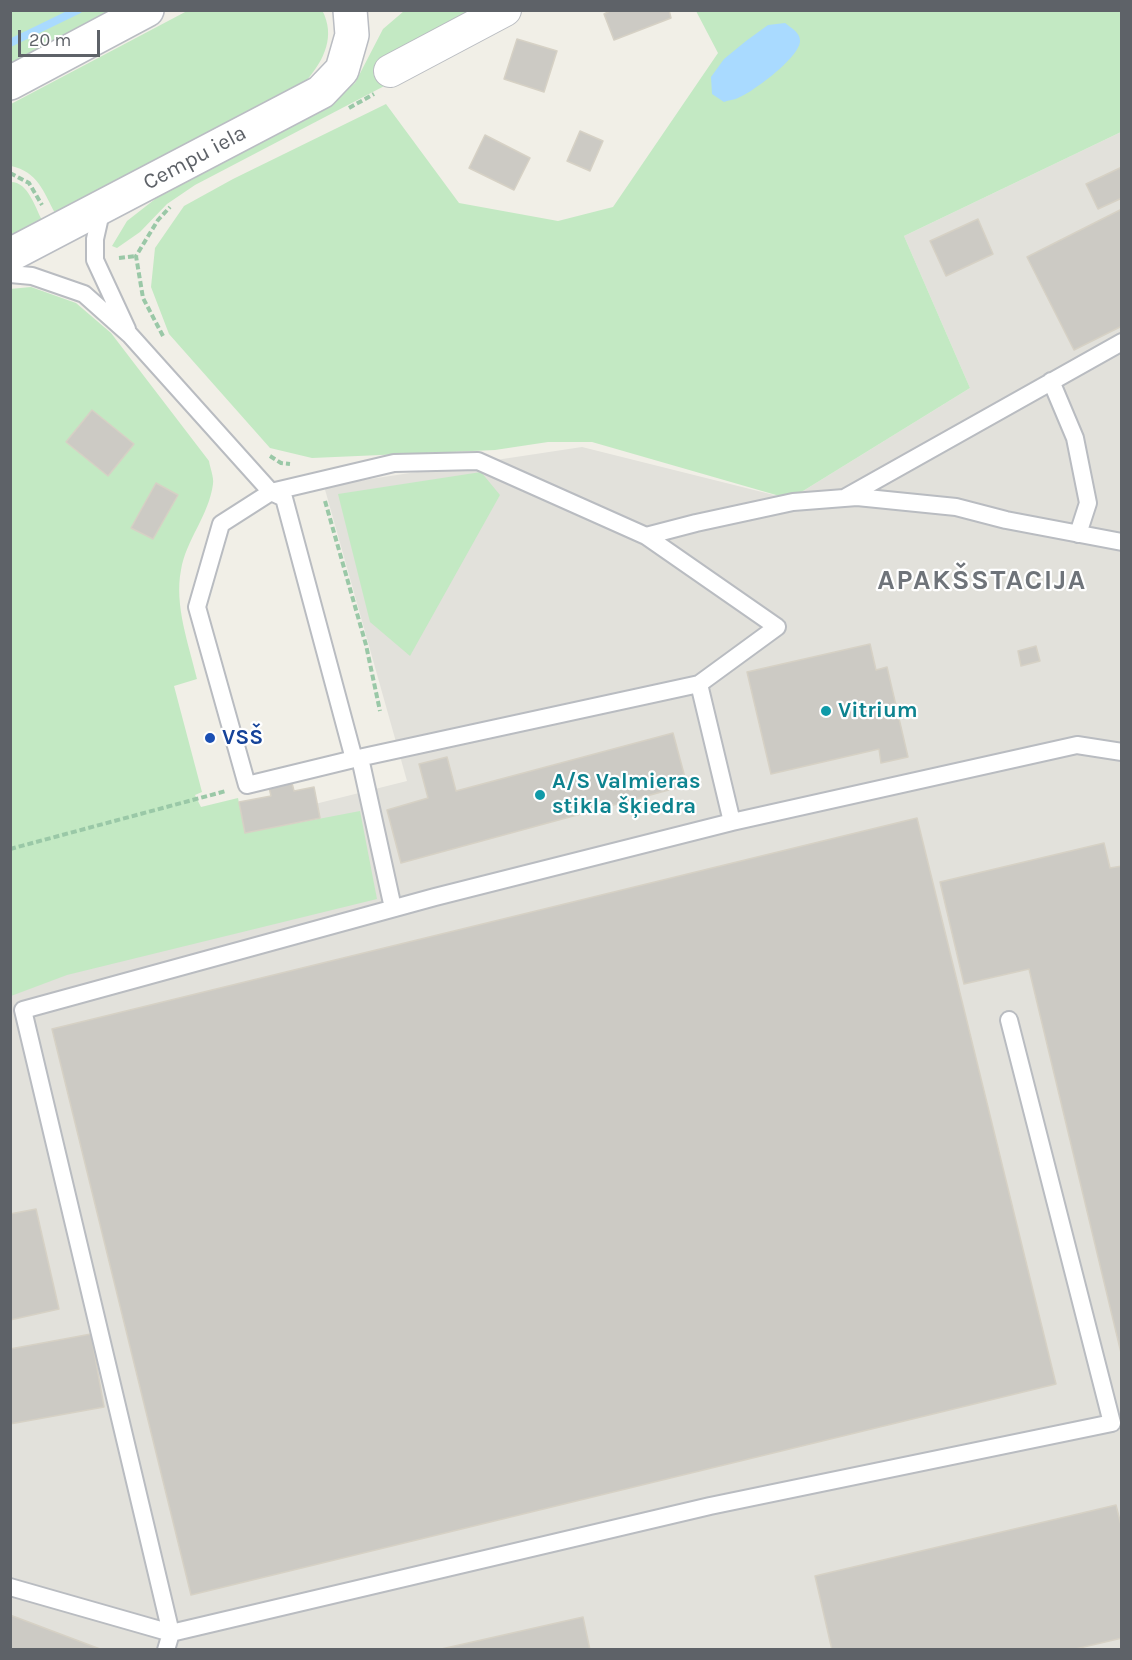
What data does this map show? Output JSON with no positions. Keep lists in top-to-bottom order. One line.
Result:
{"streets":{"main road":["Cempu iela"]},"districts":["APAKŠSTACIJA"],"places":["Vitrium","VSŠ","A/S Valmieras stikla šķiedra"],"scale_bar":"20 m"}
